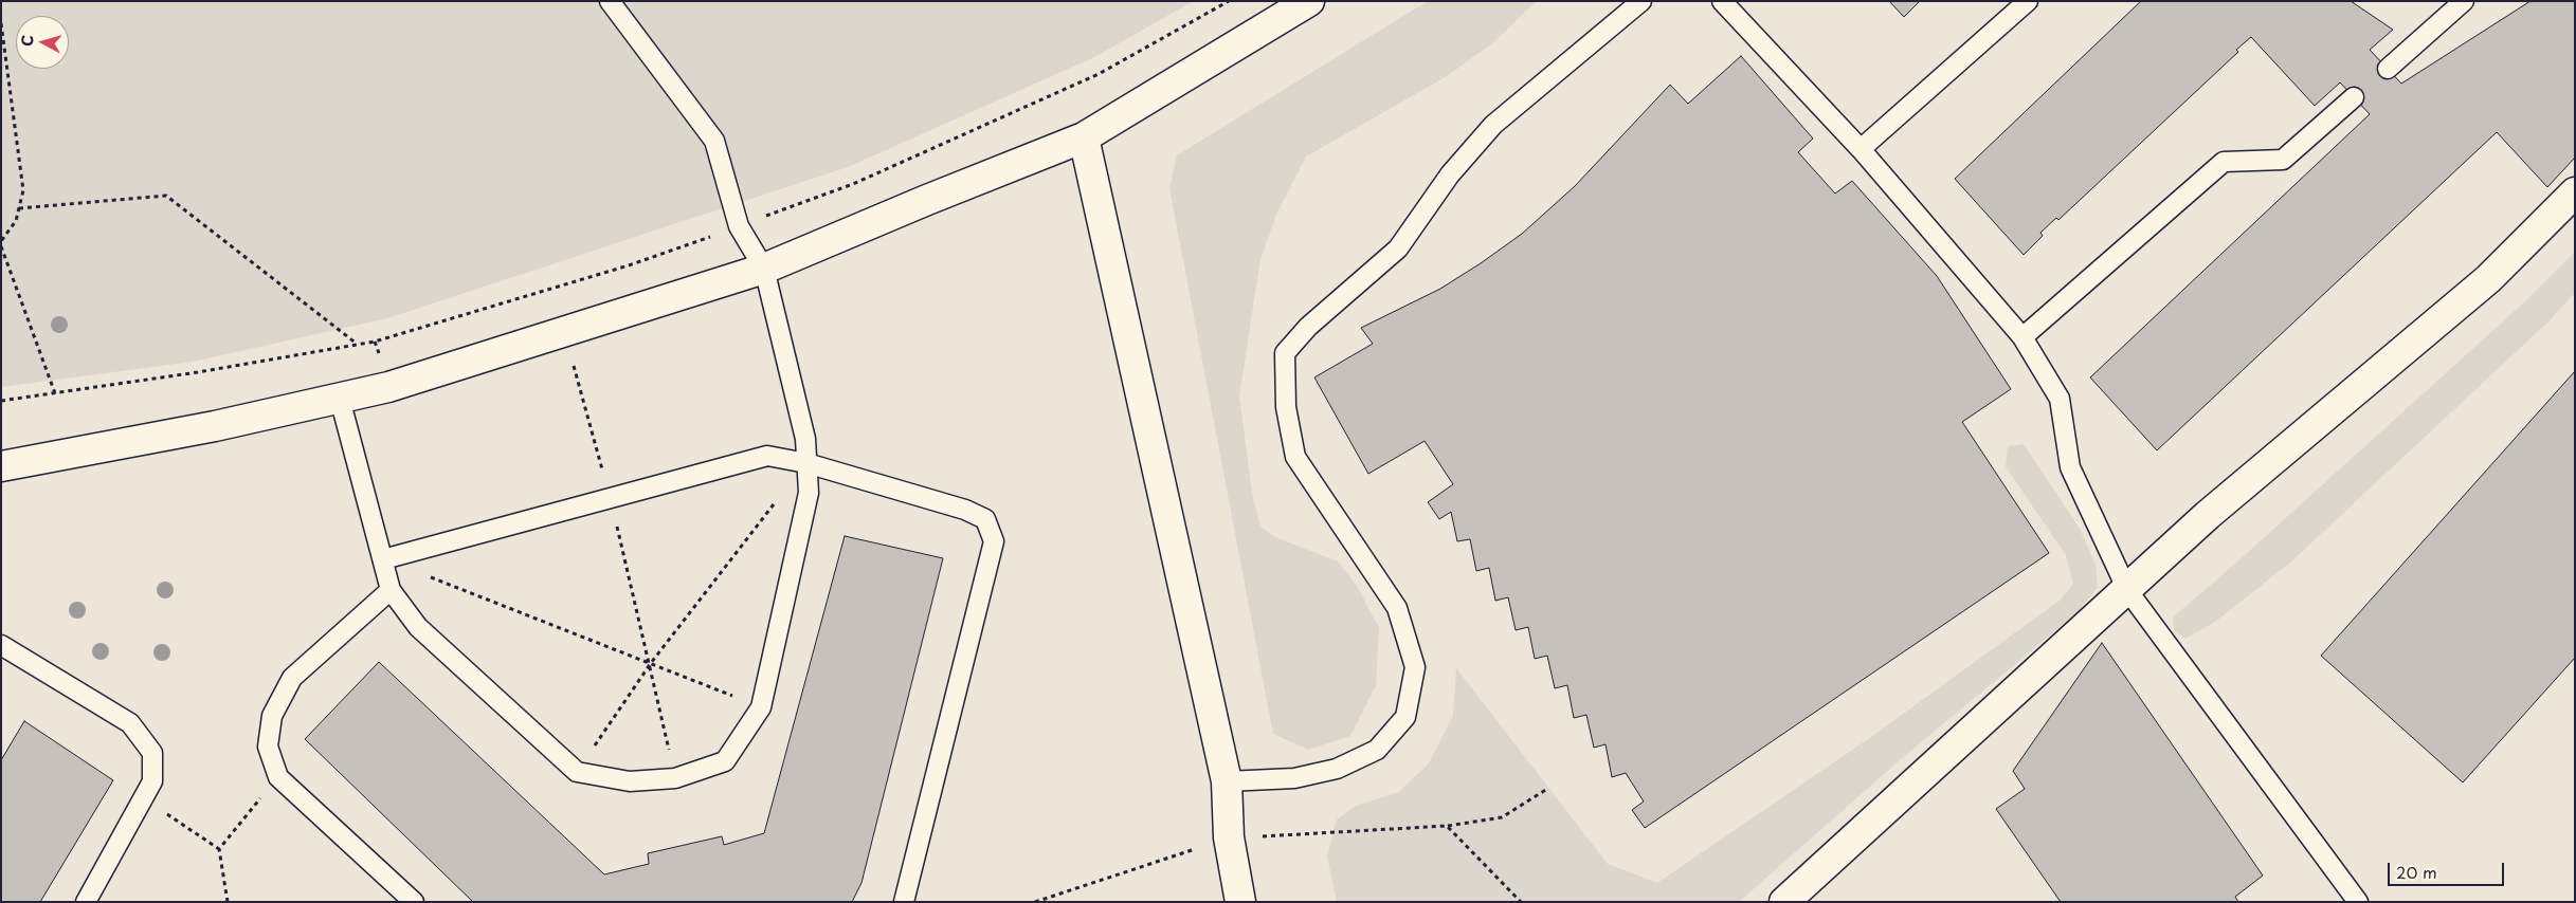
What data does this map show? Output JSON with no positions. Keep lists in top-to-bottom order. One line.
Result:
{"scale_bar":"20 m","north":"left"}
